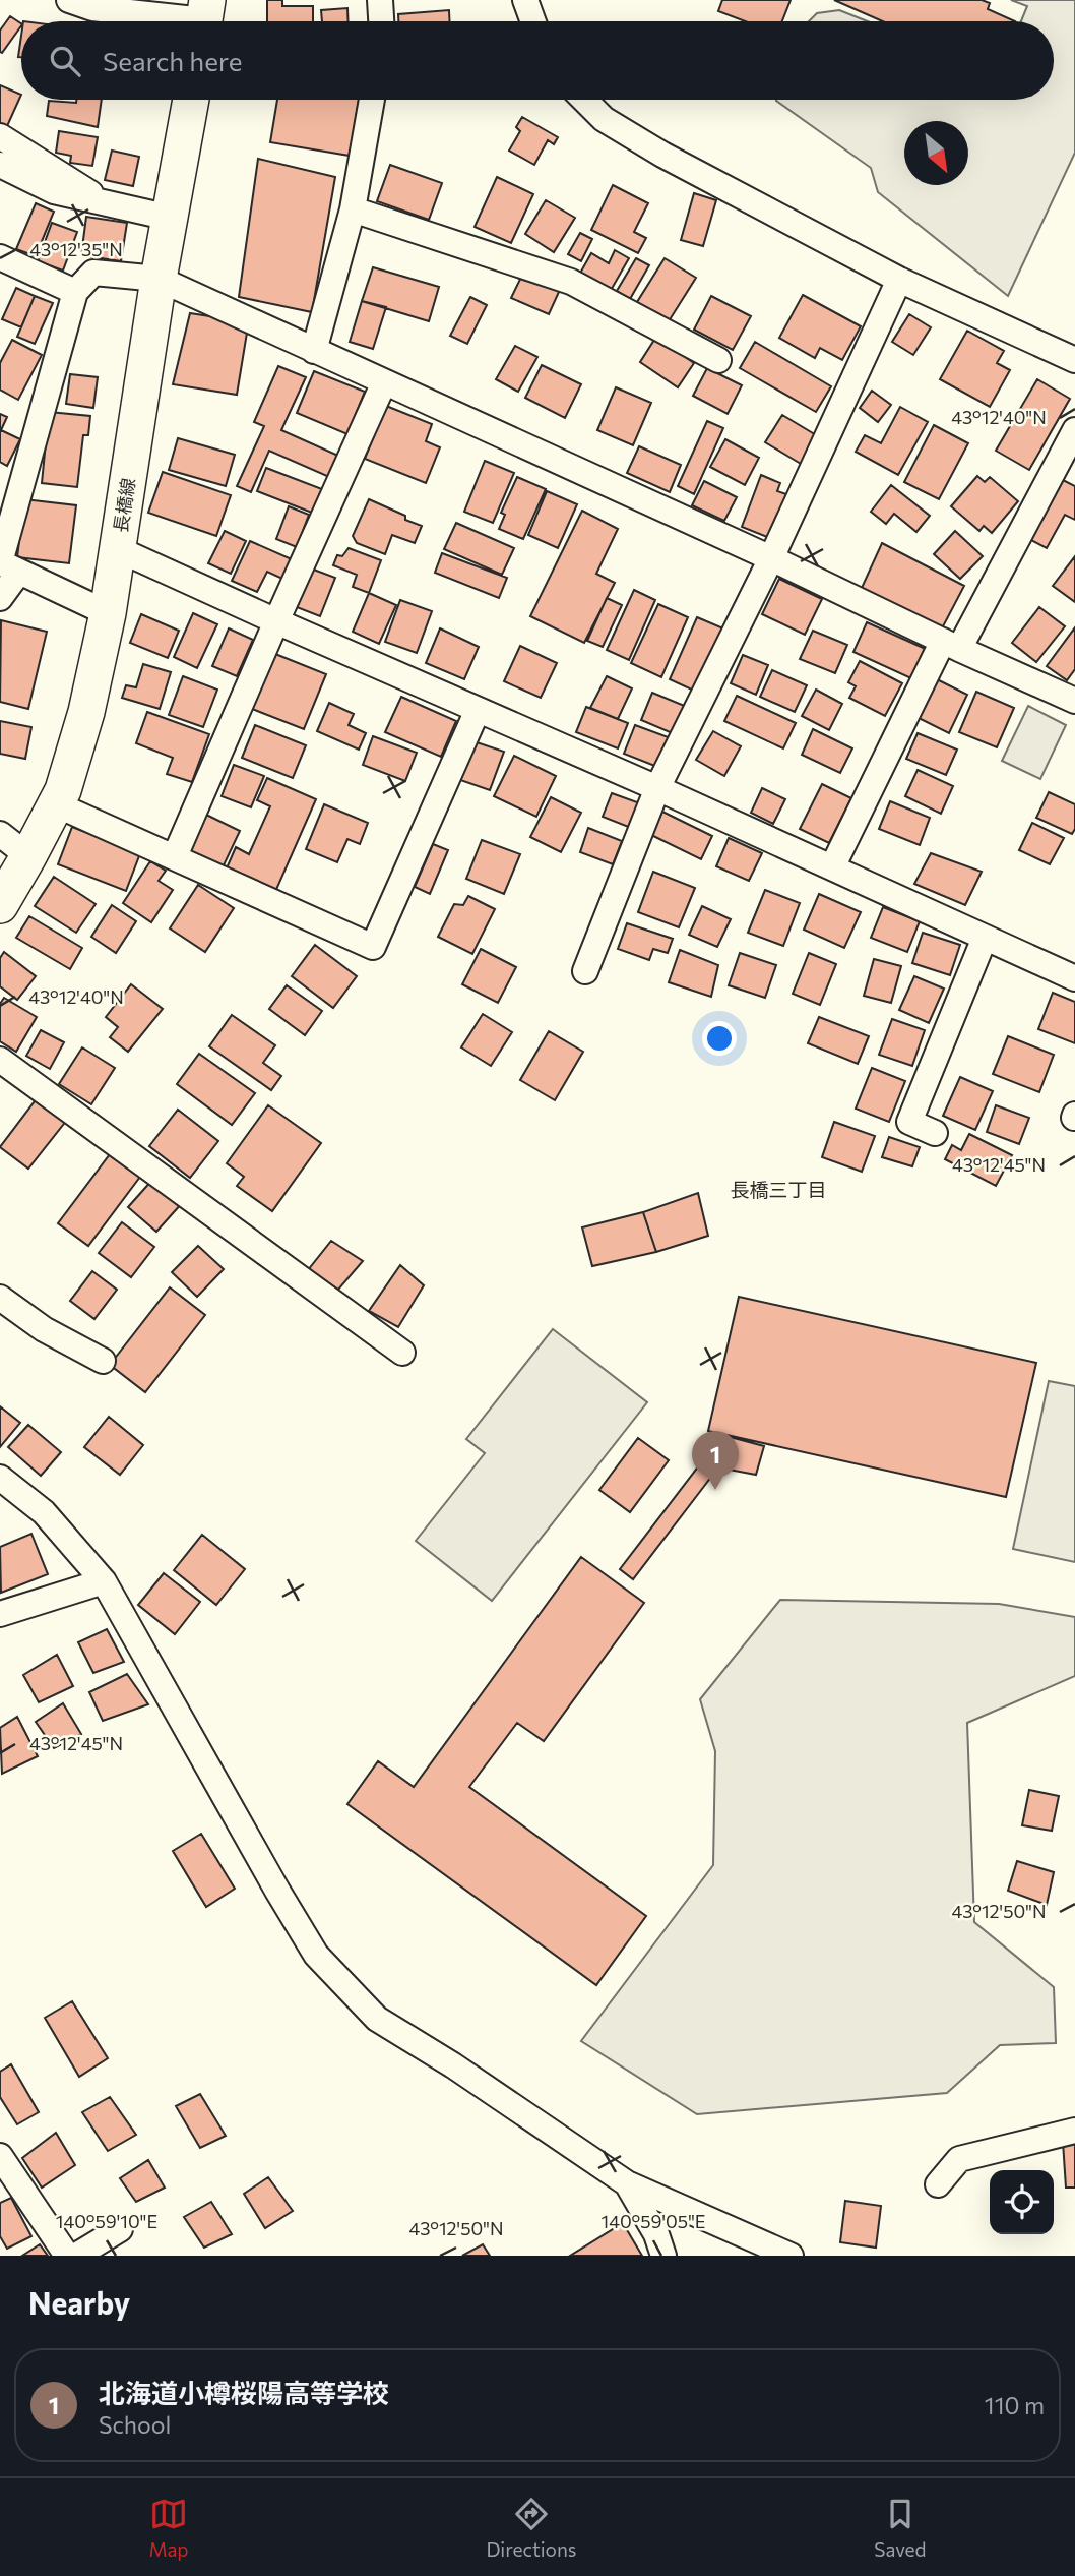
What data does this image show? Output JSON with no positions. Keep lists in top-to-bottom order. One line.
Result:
{"streets":{"street":["長橋線"]},"districts":["長橋三丁目"],"north":"bottom right","page":{"search":"Search here","pins":"1","heading":"Nearby","list":[{"mark":"1","name":"北海道小樽桜陽高等学校","note":"School","value":"110 m"}],"nav":["Map","Directions","Saved"]},"coordinates":["43°12'35\"N","43°12'40\"N","43°12'45\"N","43°12'50\"N","140°59'10\"E","140°59'05\"E"]}
